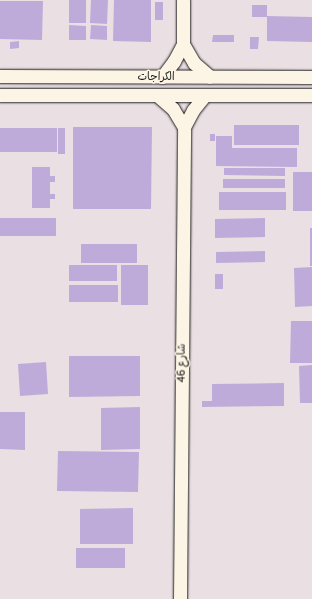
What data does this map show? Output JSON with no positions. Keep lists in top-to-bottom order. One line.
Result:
{"streets":{"street":["الكراجات","شارع 46"]},"crossings":[["الكراجات","شارع 46"]]}
